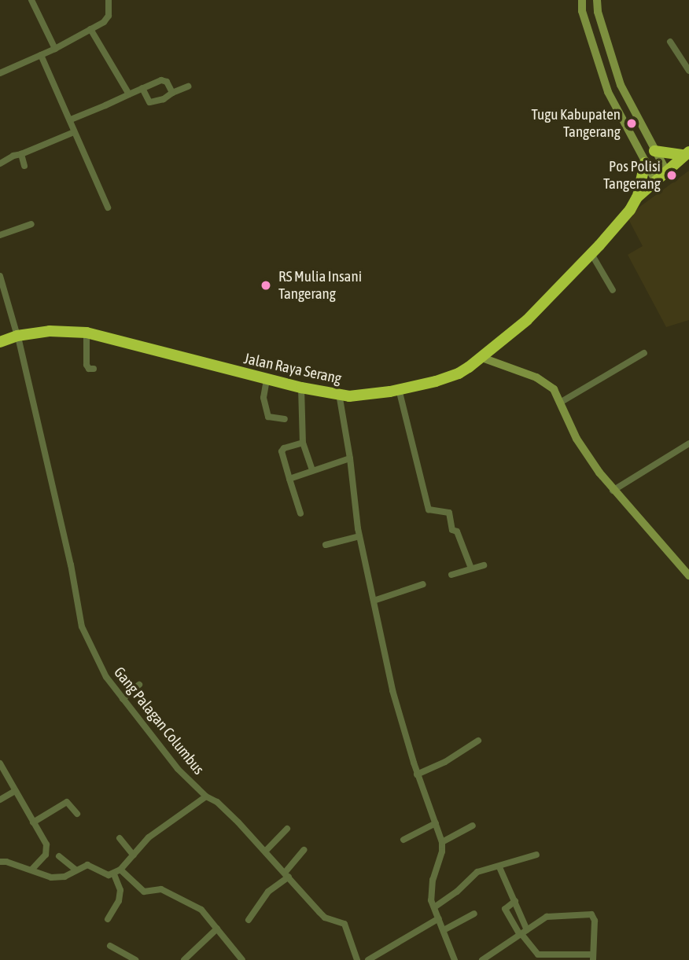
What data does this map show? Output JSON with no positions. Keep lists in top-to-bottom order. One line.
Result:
{"streets":{"highway":["Jalan Raya Serang"],"street":["Gang Palagan Columbus"]},"crossings":[["Jalan Raya Serang","Gang Palagan Columbus"]],"places":["Tugu Kabupaten Tangerang","Pos Polisi Tangerang","RS Mulia Insani Tangerang"]}
